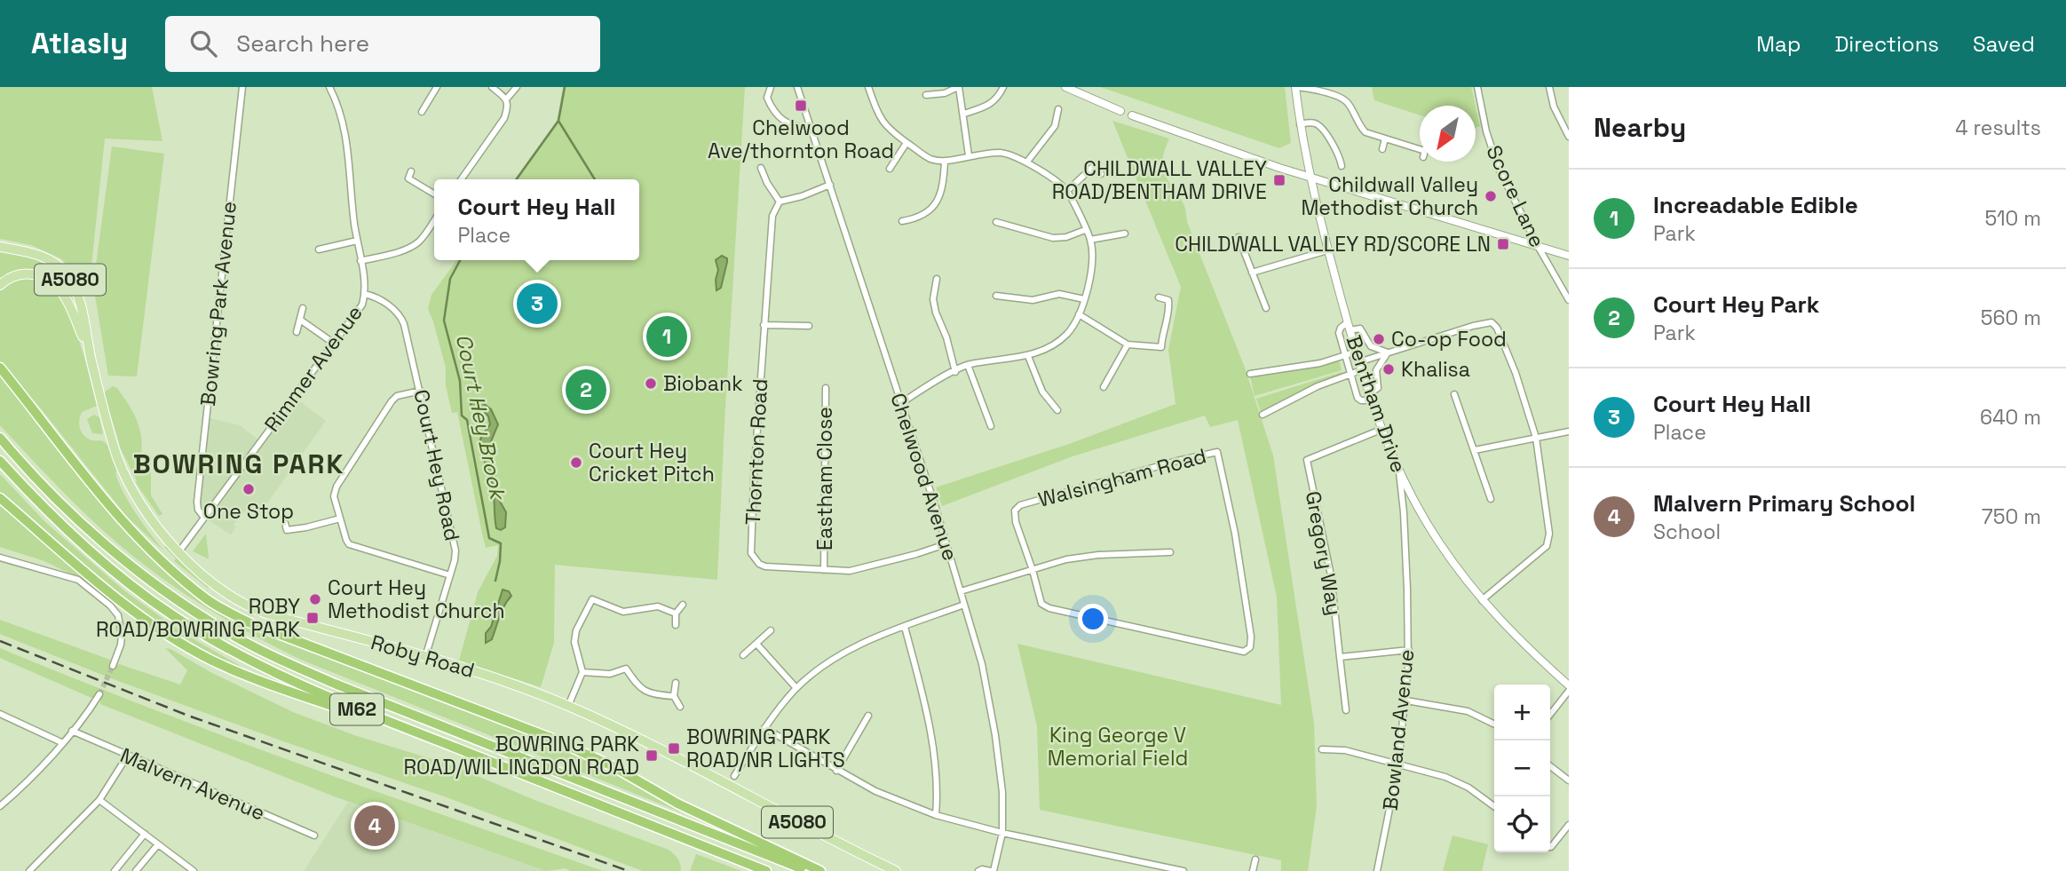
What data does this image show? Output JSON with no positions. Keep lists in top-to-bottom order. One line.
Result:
{"streets":{"highway":["M62"],"main road":["A5080","Roby Road"],"street":["Score Lane","Bowring Park Avenue","Rimmer Avenue","Bentham Drive","Thornton Road","Court Hey Road","Chelwood Avenue","Walsingham Road","Eastham Close","Gregory Way","Bowland Avenue","Malvern Avenue"]},"crossings":[["Bowring Park Avenue","Rimmer Avenue"],["Rimmer Avenue","Court Hey Road"],["Rimmer Avenue","Roby Road"],["Bentham Drive","Gregory Way"],["Bentham Drive","Bowland Avenue"],["Thornton Road","Chelwood Avenue"],["Thornton Road","Eastham Close"],["Court Hey Road","Roby Road"]],"districts":["BOWRING PARK"],"water":["Court Hey Brook"],"parks":["King George V Memorial Field"],"places":{"transit":["Chelwood Ave/thornton Road","CHILDWALL VALLEY ROAD/BENTHAM DRIVE","CHILDWALL VALLEY RD/SCORE LN","ROBY ROAD/BOWRING PARK","BOWRING PARK ROAD/NR LIGHTS","BOWRING PARK ROAD/WILLINGDON ROAD"],"other":["Childwall Valley Methodist Church","Co-op Food","Khalisa","Biobank","Court Hey Cricket Pitch","One Stop","Court Hey Methodist Church"]},"north":"bottom left","page":{"header":"Atlasly","search":"Search here","nav":["Map","Directions","Saved"],"heading":["Nearby","4 results"],"list":[{"mark":"1","name":"Increadable Edible","note":"Park","value":"510 m"},{"mark":"2","name":"Court Hey Park","note":"Park","value":"560 m"},{"mark":"3","name":"Court Hey Hall","note":"Place","value":"640 m"},{"mark":"4","name":"Malvern Primary School","note":"School","value":"750 m"}],"popup":["Court Hey Hall","Place"],"pins":["3","1","2","4"],"map_buttons":["+","−"]}}
